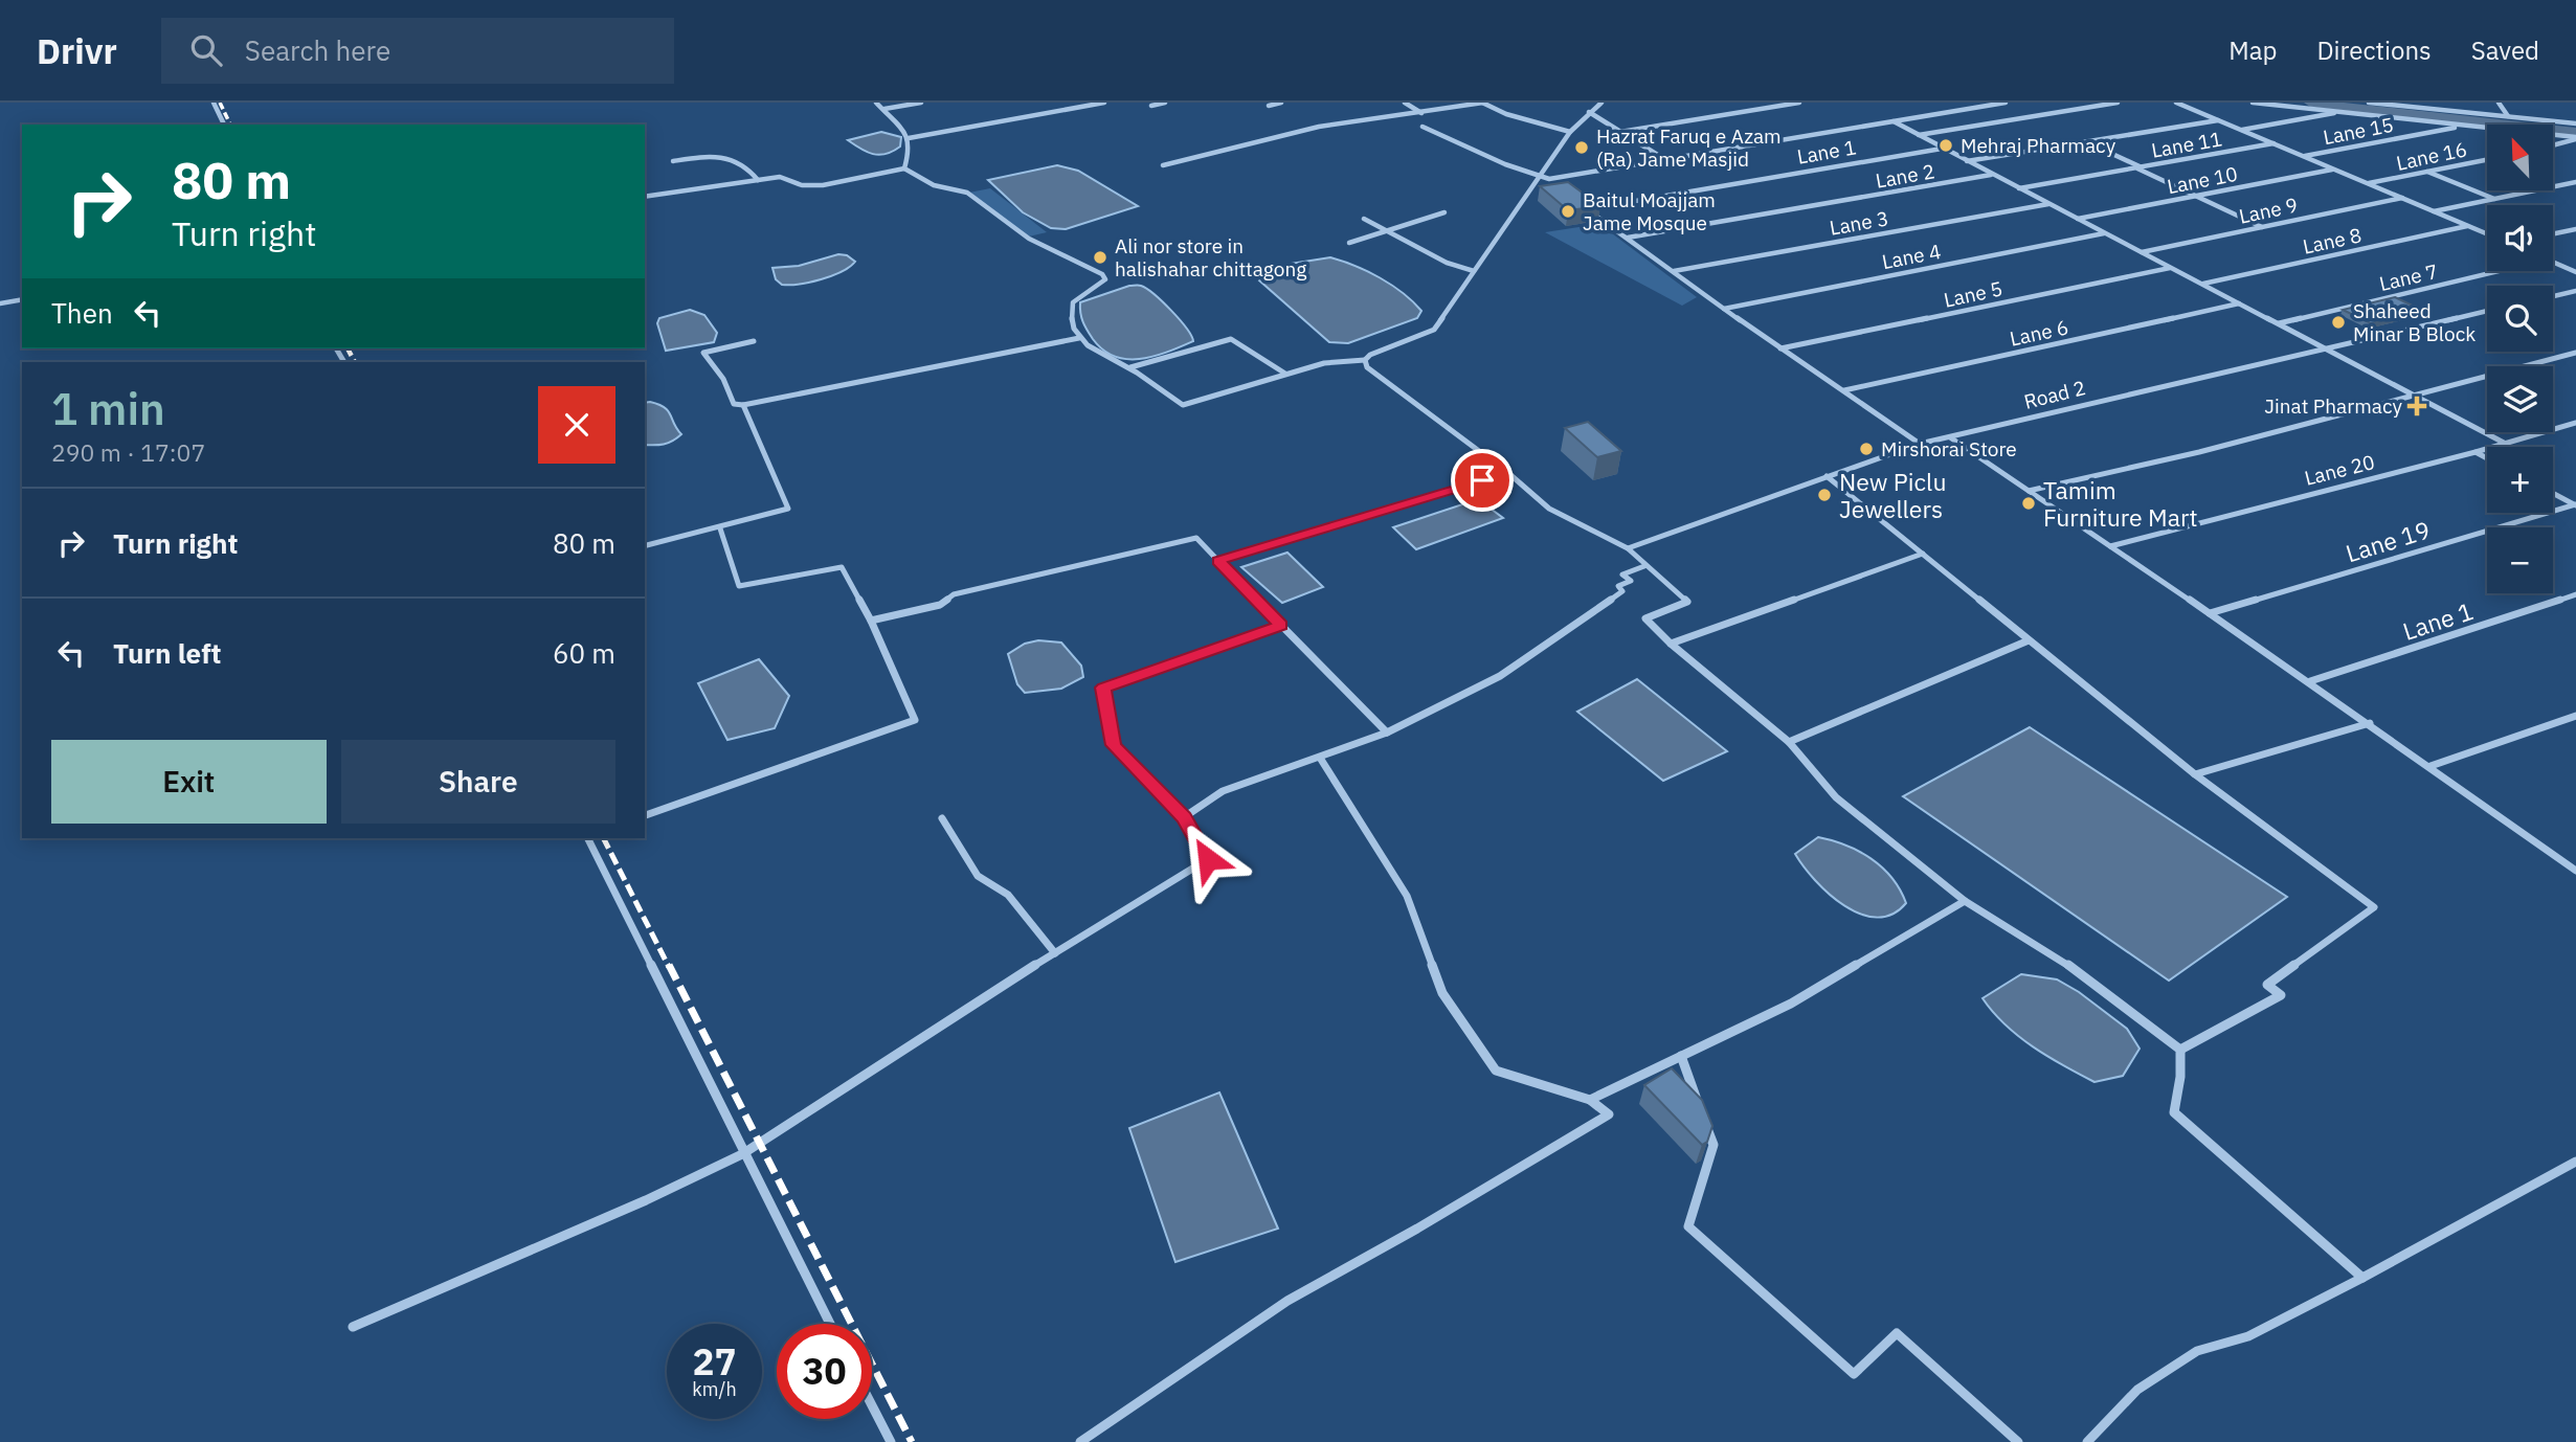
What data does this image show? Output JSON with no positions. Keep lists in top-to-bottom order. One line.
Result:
{"streets":{"street":["Lane 15","Lane 11","Lane 1","Lane 16","Lane 2","Lane 10","Lane 9","Lane 3","Lane 8","Lane 4","Lane 7","Lane 5","Lane 6","Road 2","Lane 20","Lane 19"]},"crossings":[["Lane 1","Lane 3"],["Lane 2","Lane 3"]],"places":{"other":["Mehraj Pharmacy","Hazrat Faruq e Azam (Ra) Jame Masjid","Baitul Moajjam Jame Mosque","Ali nor store in halishahar chittagong","Shaheed Minar B Block","Mirshorai Store","New Piclu Jewellers","Tamim Furniture Mart"],"health":["Jinat Pharmacy"]},"north":"top left","page":{"header":"Drivr","search":"Search here","nav":["Map","Directions","Saved"],"map_buttons":["+","−"],"turn":["80 m","Turn right"],"then":"Then","heading":["1 min","290 m · 17:07"],"list":[{"name":"Turn right","value":"80 m"},{"name":"Turn left","value":"60 m"}],"buttons":["Exit","Share"],"speed":"27 km/h","limit":"30"}}
